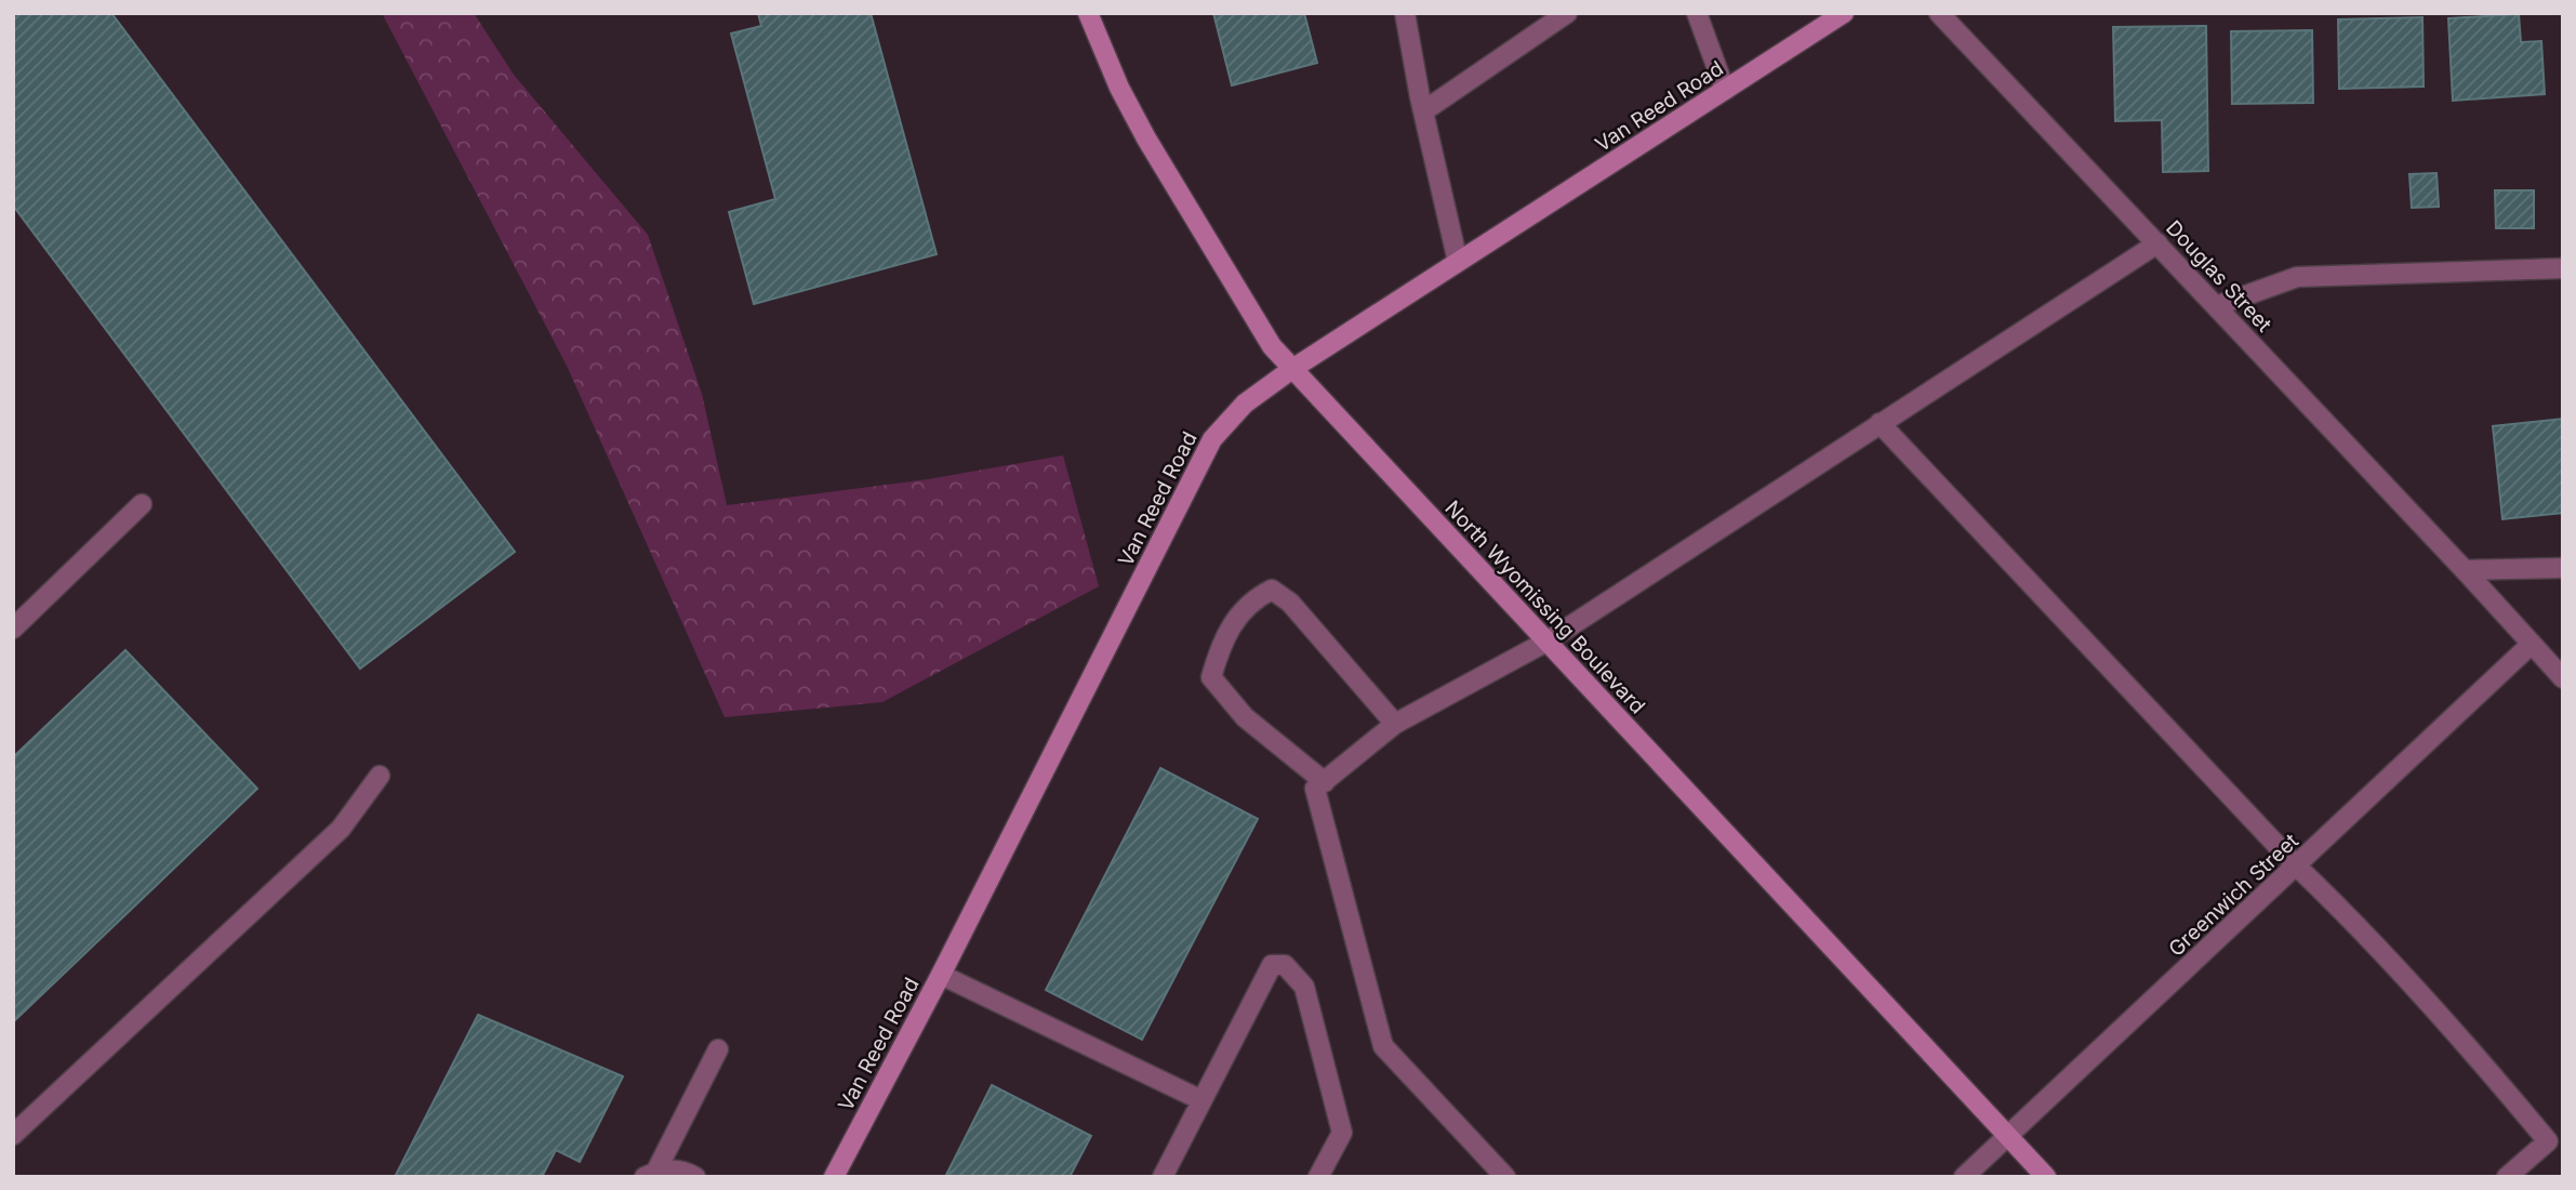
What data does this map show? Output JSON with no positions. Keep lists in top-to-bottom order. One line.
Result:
{"streets":{"street":["Van Reed Road","Douglas Street","North Wyomissing Boulevard","Greenwich Street"]},"crossings":[["Van Reed Road","North Wyomissing Boulevard"],["Douglas Street","Greenwich Street"],["North Wyomissing Boulevard","Greenwich Street"]]}
